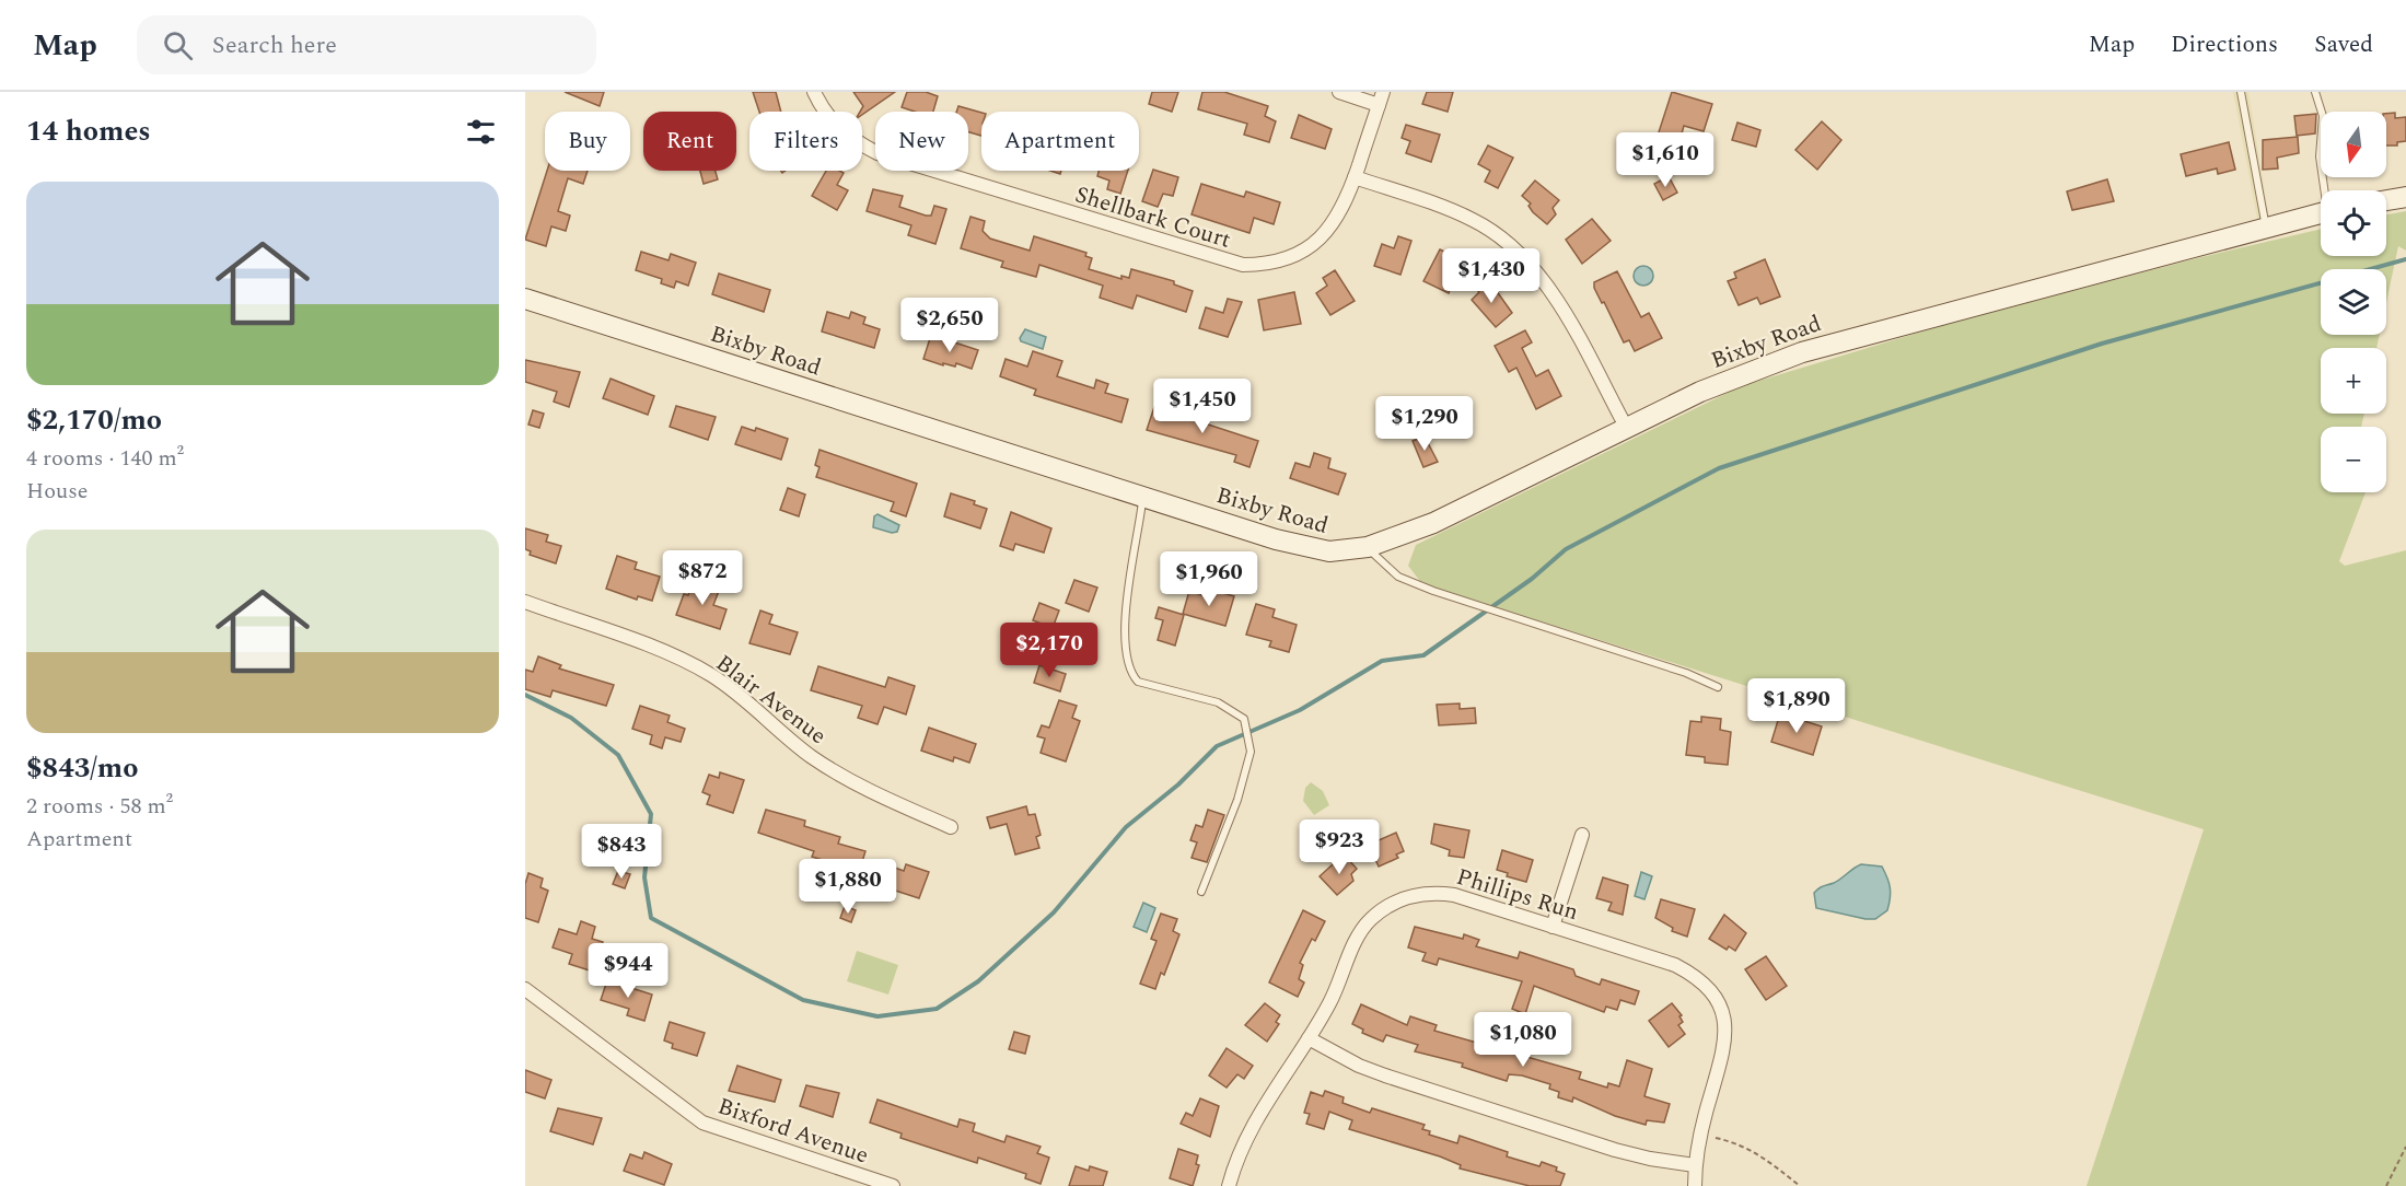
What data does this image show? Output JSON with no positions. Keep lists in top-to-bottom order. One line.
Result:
{"streets":{"street":["Shellbark Court","Bixby Road","Blair Avenue","Phillips Run","Bixford Avenue"]},"north":"bottom","page":{"header":"Map","search":"Search here","nav":["Map","Directions","Saved"],"heading":"14 homes","map_buttons":["+","−"],"chip":["Buy","Rent","Filters","New","Apartment"],"price":["$1,610","$1,430","$2,650","$1,450","$1,290","$872","$1,960","$2,170","$1,890","$923","$843","$1,880","$944","$1,080"],"list":[{"name":"$2,170/mo","note":"4 rooms · 140 m² · House"},{"name":"$843/mo","note":"2 rooms · 58 m² · Apartment"}]}}
